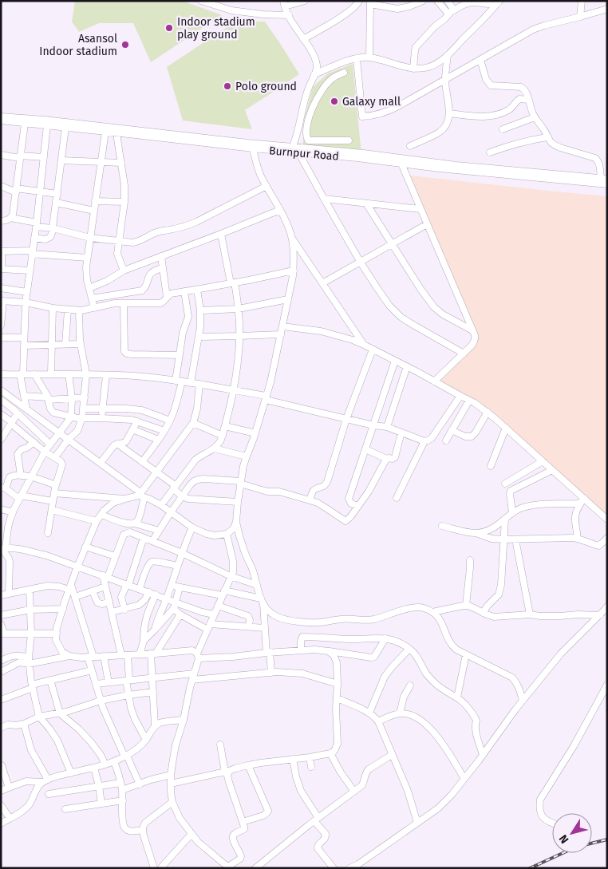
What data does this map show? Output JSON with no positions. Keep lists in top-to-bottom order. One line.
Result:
{"streets":{"street":["Burnpur Road"]},"places":["Indoor stadium play ground","Asansol Indoor stadium","Polo ground","Galaxy mall"],"north":"bottom left"}
